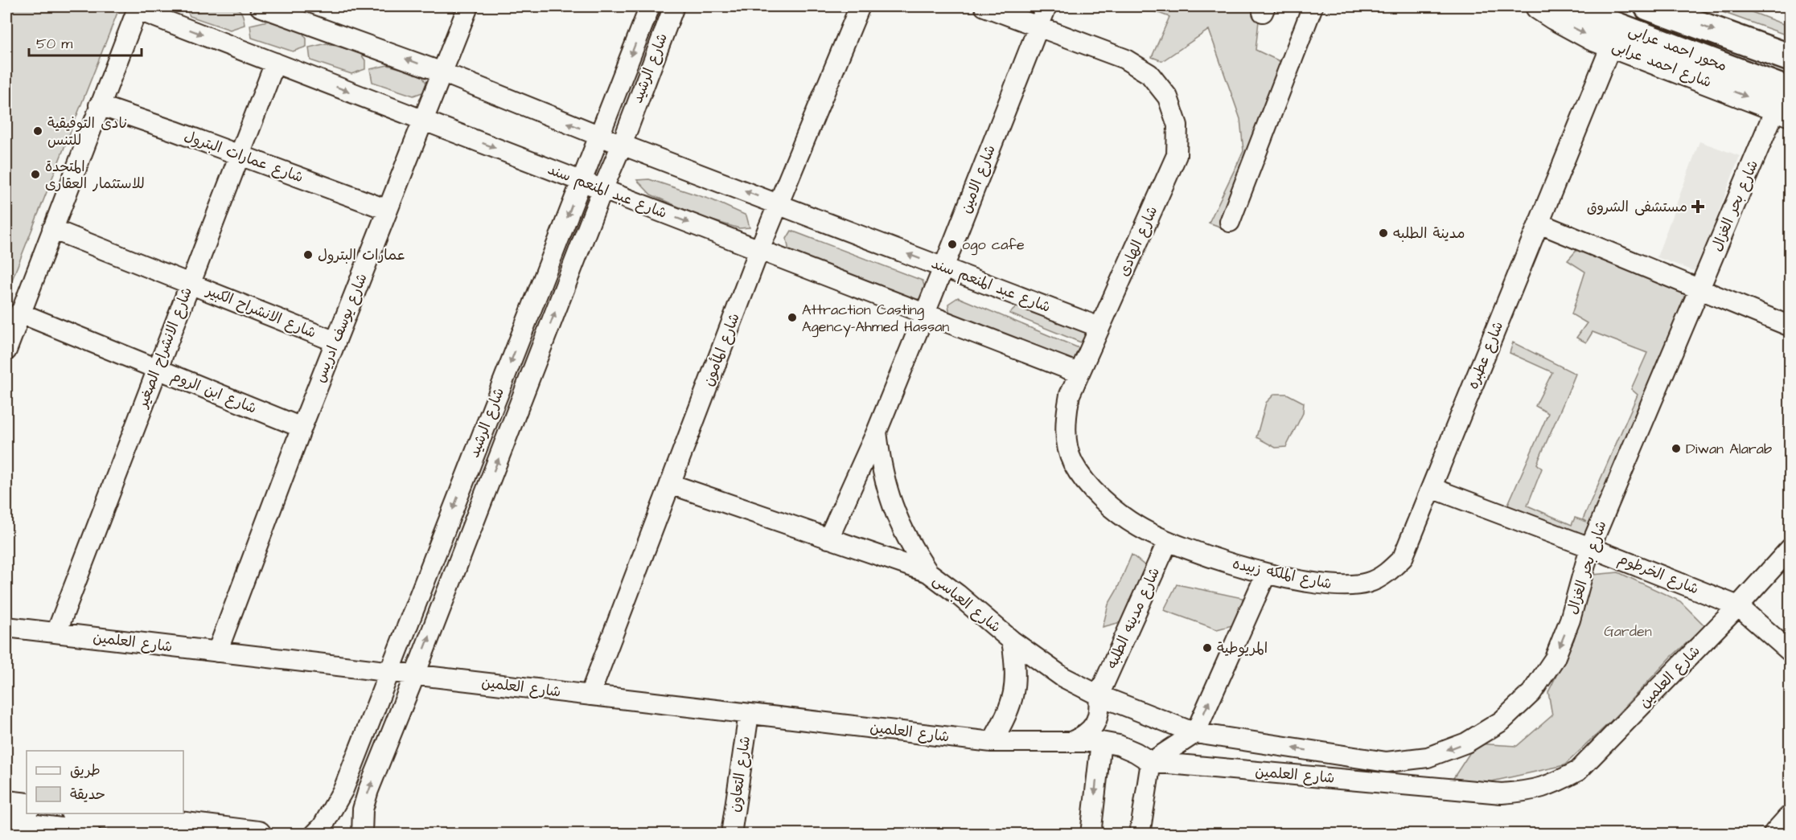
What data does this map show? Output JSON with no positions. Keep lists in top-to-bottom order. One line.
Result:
{"streets":{"highway":["محور احمد عرابى"],"main road":["شارع احمد عرابى"],"street":["شارع الرشيد","شارع عمارات البترول","شارع الامين","شارع عبد المنعم سند","شارع بحر الغزال","شارع الهادى","شارع الانشراح الكبير","شارع يوسف ادريس","شارع الانشراح الصغير","شارع المأمون","شارع عطبره","شارع ابن الروم","شارع الملكه زبيده","شارع الخرطوم","شارع العباسى","شارع مدينه الطلبه","شارع العلمين","شارع التعاون"]},"crossings":[["محور احمد عرابى","شارع احمد عرابى"],["محور احمد عرابى","شارع بحر الغزال"],["شارع احمد عرابى","شارع بحر الغزال"],["شارع احمد عرابى","شارع عطبره"],["شارع الرشيد","شارع عبد المنعم سند"],["شارع الرشيد","شارع العلمين"],["شارع عمارات البترول","شارع يوسف ادريس"],["شارع عمارات البترول","شارع الانشراح الصغير"],["شارع الامين","شارع عبد المنعم سند"],["شارع الامين","شارع الهادى"],["شارع الامين","شارع العباسى"],["شارع عبد المنعم سند","شارع الهادى"],["شارع عبد المنعم سند","شارع يوسف ادريس"],["شارع عبد المنعم سند","شارع الانشراح الصغير"],["شارع عبد المنعم سند","شارع المأمون"],["شارع بحر الغزال","شارع الخرطوم"],["شارع بحر الغزال","شارع العباسى"],["شارع الهادى","شارع الملكه زبيده"],["شارع الهادى","شارع مدينه الطلبه"],["شارع الانشراح الكبير","شارع يوسف ادريس"],["شارع الانشراح الكبير","شارع الانشراح الصغير"],["شارع يوسف ادريس","شارع ابن الروم"],["شارع يوسف ادريس","شارع العلمين"],["شارع الانشراح الصغير","شارع ابن الروم"],["شارع الانشراح الصغير","شارع العلمين"],["شارع المأمون","شارع العباسى"],["شارع المأمون","شارع العلمين"],["شارع عطبره","شارع الملكه زبيده"],["شارع عطبره","شارع الخرطوم"],["شارع الملكه زبيده","شارع الخرطوم"],["شارع الملكه زبيده","شارع مدينه الطلبه"],["شارع الخرطوم","شارع العلمين"],["شارع العباسى","شارع مدينه الطلبه"],["شارع مدينه الطلبه","شارع العلمين"],["شارع العلمين","شارع التعاون"]],"one_way":["شارع احمد عرابى","شارع بحر الغزال"],"parks":["Garden"],"places":{"other":["نادى التوفيقية للتنس","المتحدة للاستثمار العقارى","مدينة الطلبه","ogo cafe","عمارات البترول","Attraction Casting Agency-Ahmed Hassan","Diwan Alarab","المريوطية"],"health":["مستشفى الشروق"]},"legend":["طريق","حديقة"],"scale_bar":"50 m"}
